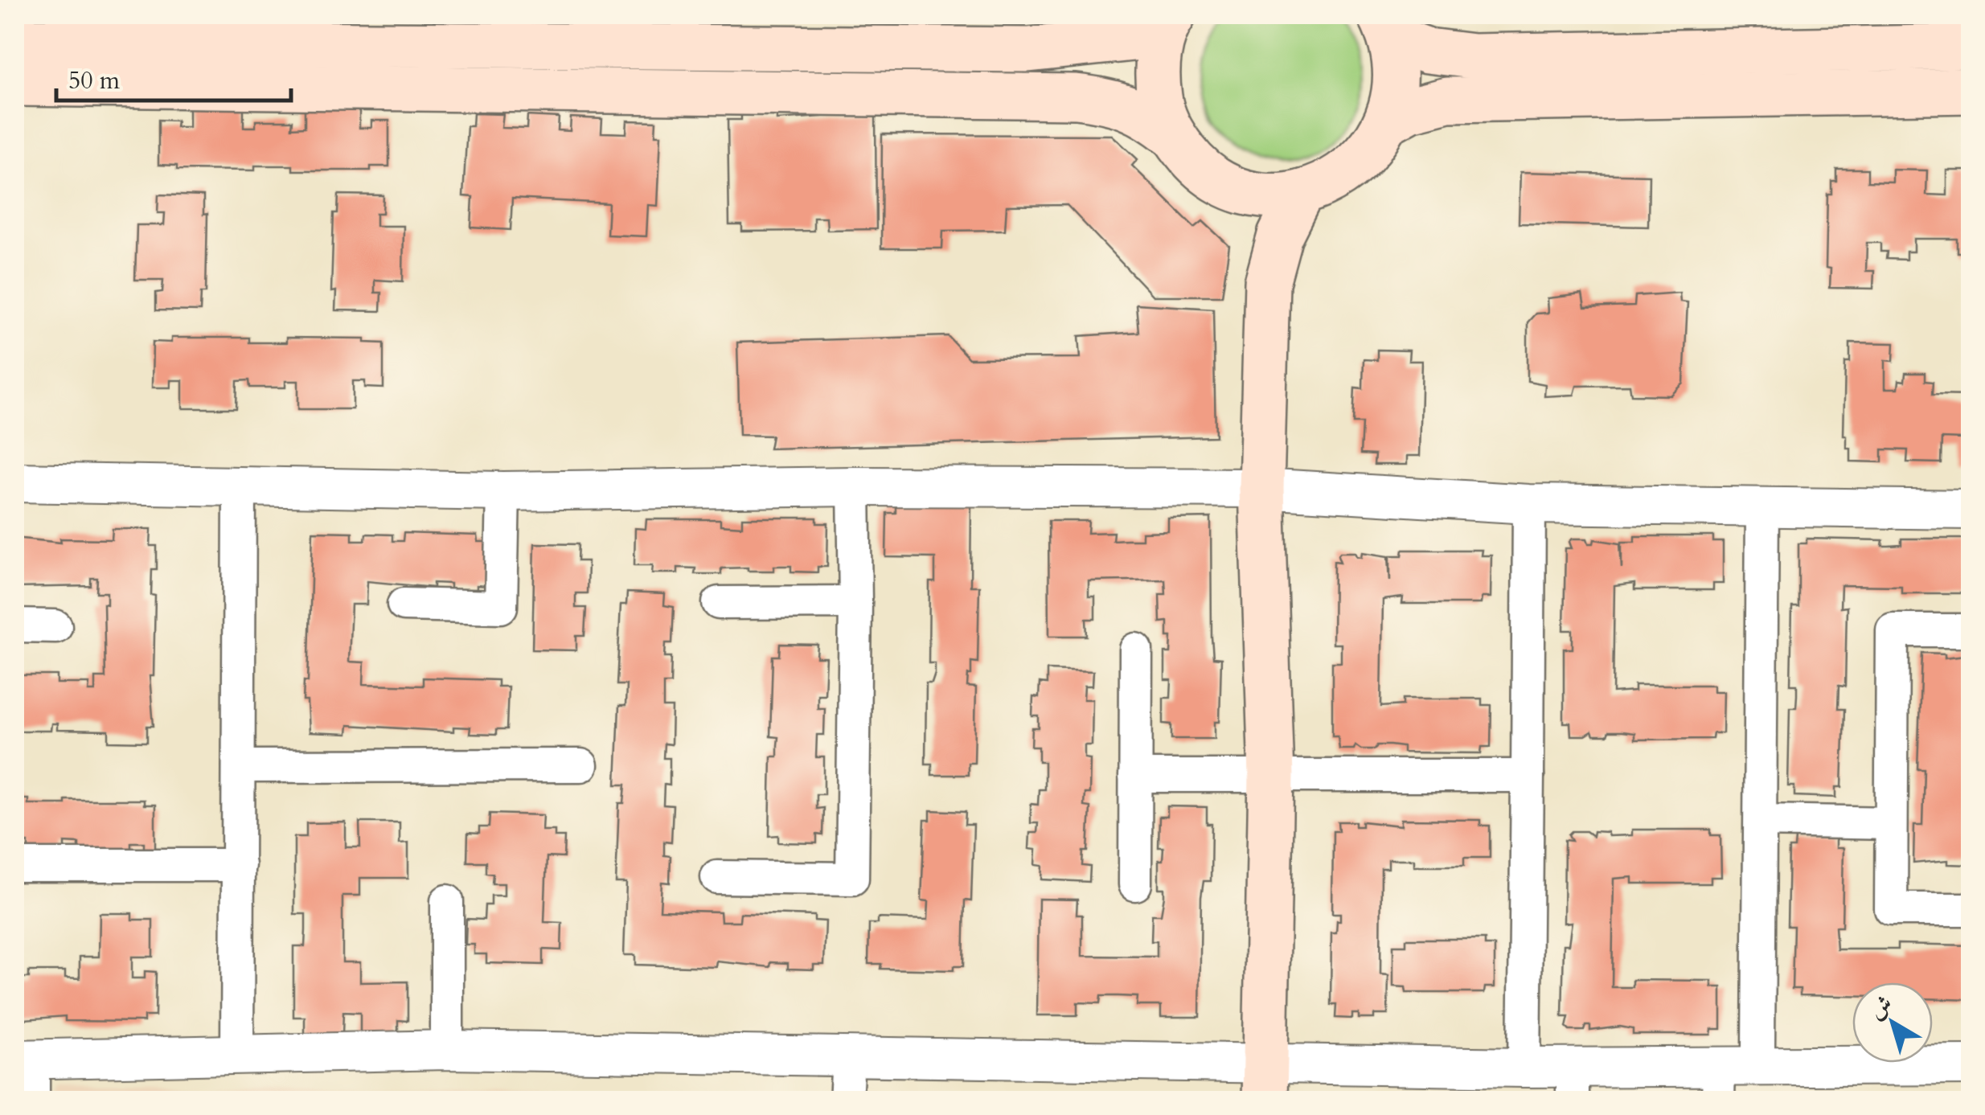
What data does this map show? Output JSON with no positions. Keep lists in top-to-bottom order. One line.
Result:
{"scale_bar":"50 m","north":"top left"}
